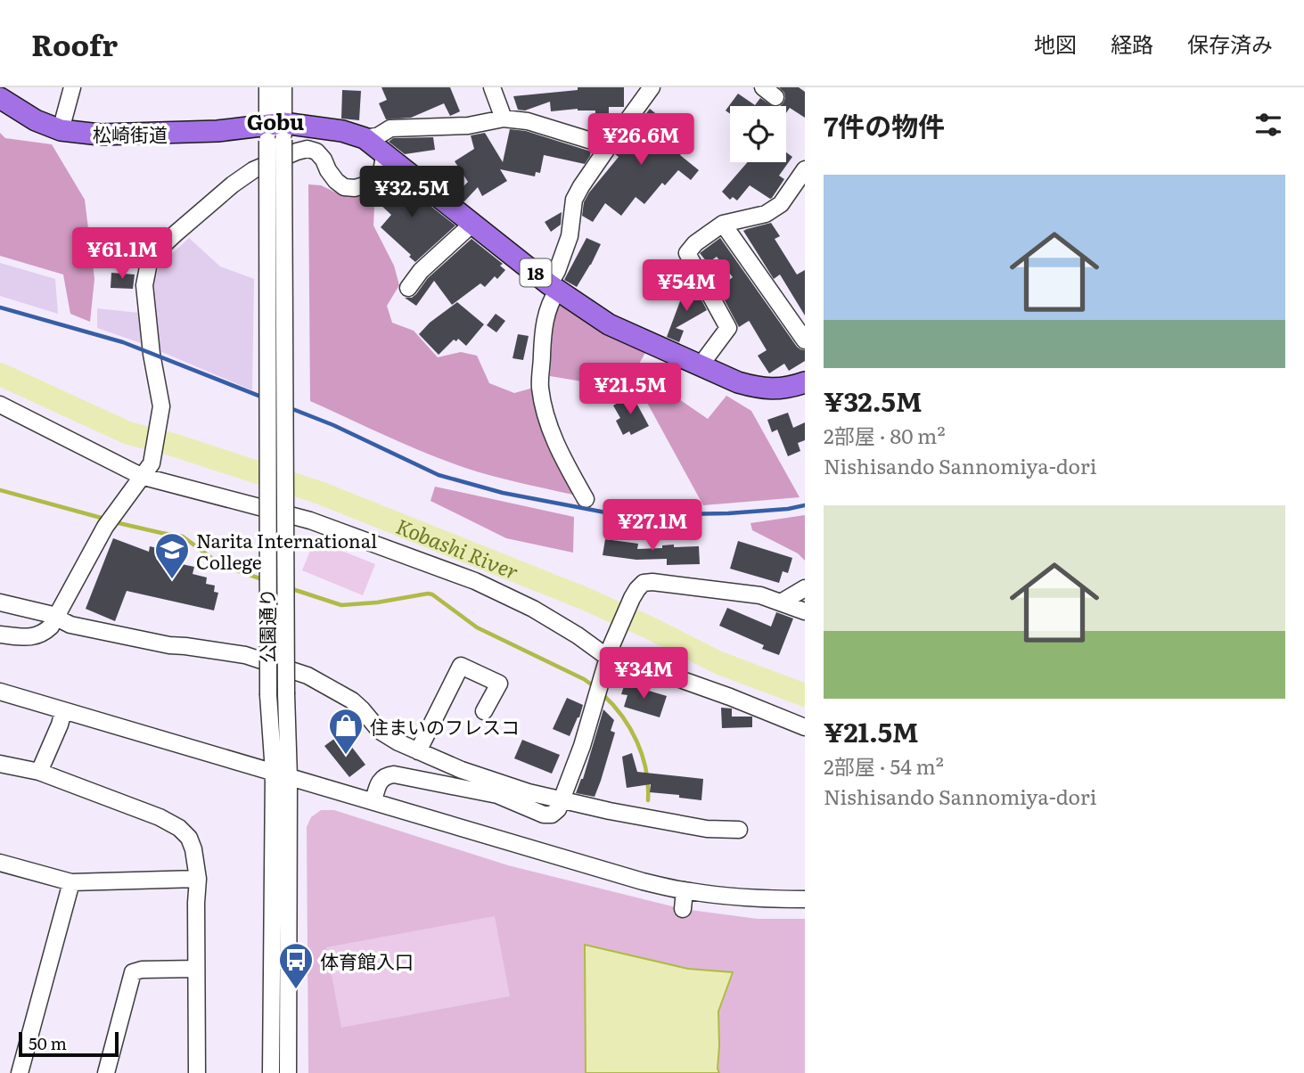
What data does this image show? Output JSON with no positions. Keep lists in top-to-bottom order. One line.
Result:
{"streets":{"main road":["松崎街道","18"],"street":["公園通り"]},"crossings":[["松崎街道","18"],["松崎街道","公園通り"],["18","公園通り"]],"districts":["Gobu"],"water":["Kobashi River"],"places":{"school or university":["Narita International College"],"shop":["住まいのフレスコ"],"bus stop":["体育館入口"]},"scale_bar":"50 m","page":{"header":"Roofr","nav":["地図","経路","保存済み"],"heading":"7件の物件","price":["¥26.6M","¥32.5M","¥61.1M","¥54M","¥21.5M","¥27.1M","¥34M"],"list":[{"name":"¥32.5M","note":"2部屋 · 80 m² · Nishisando Sannomiya-dori"},{"name":"¥21.5M","note":"2部屋 · 54 m² · Nishisando Sannomiya-dori"}],"scale":"50 m"}}
